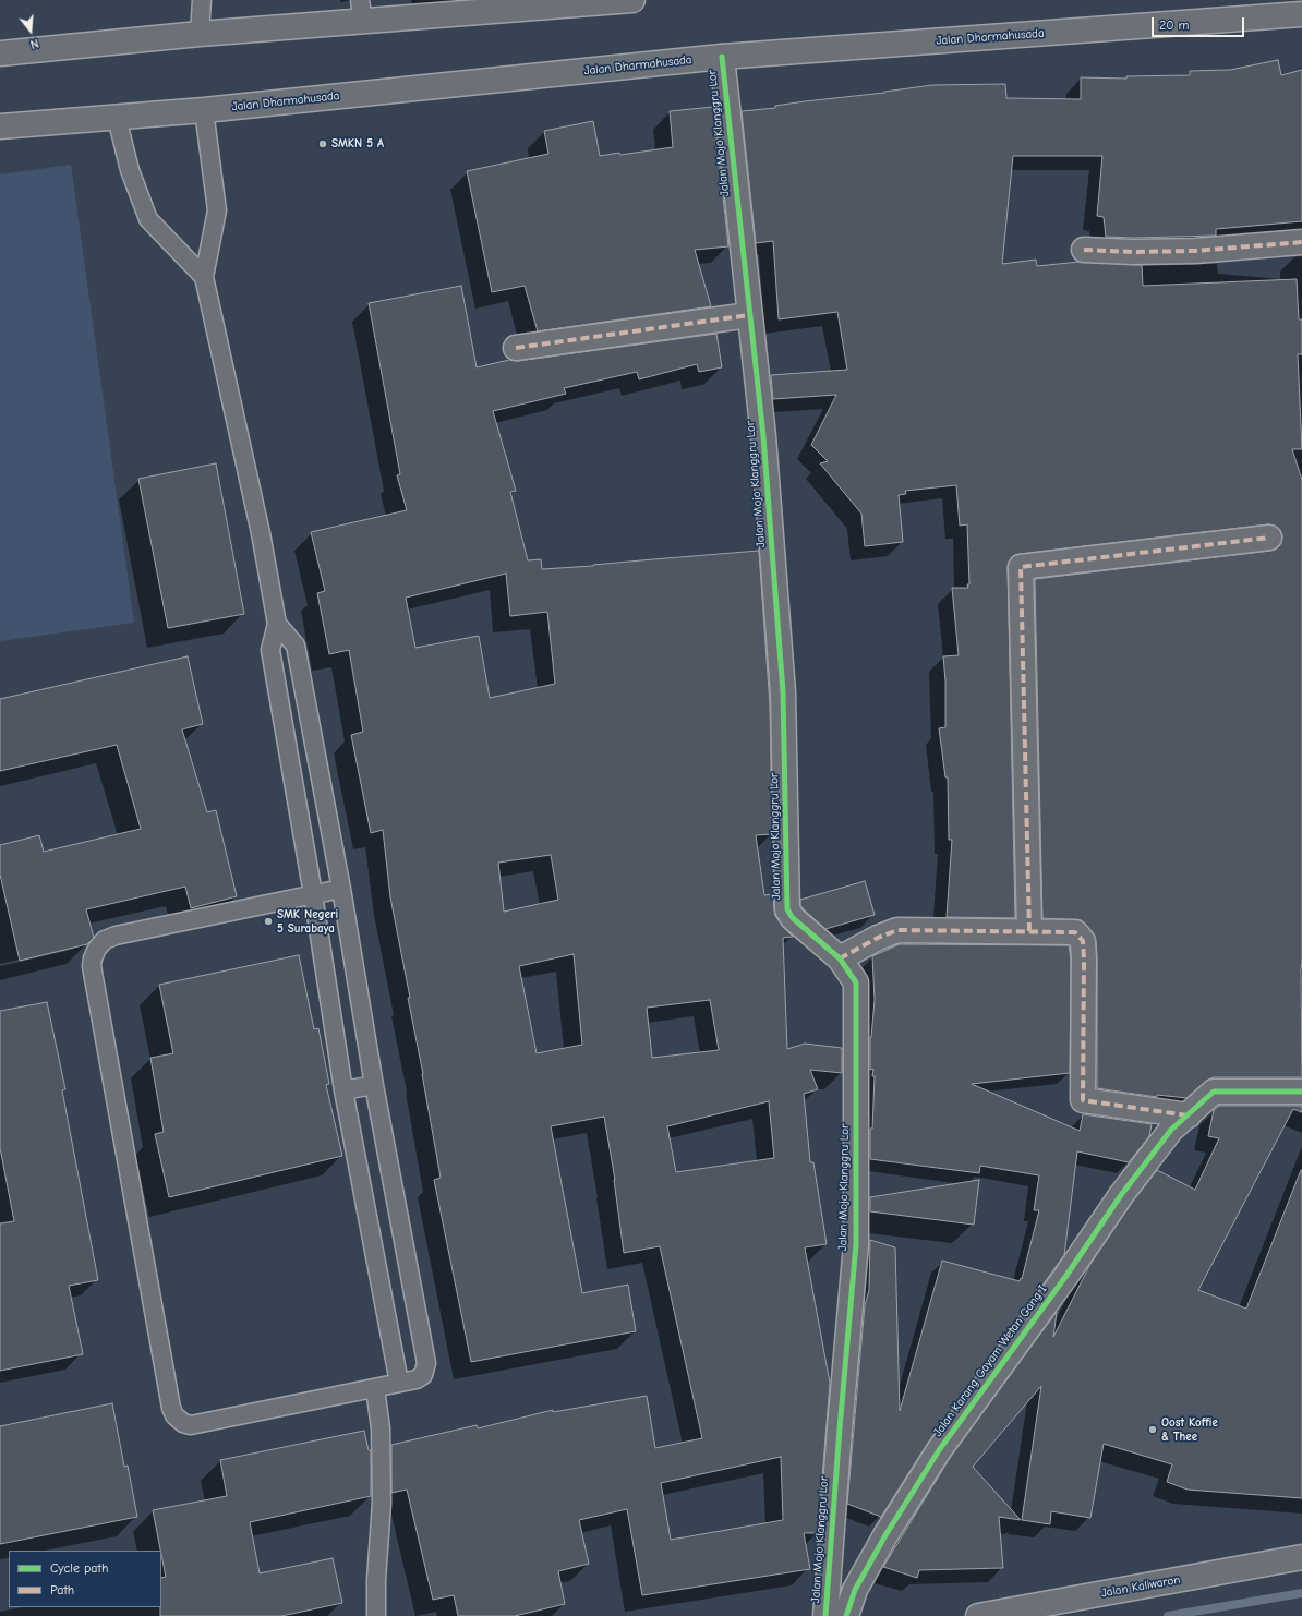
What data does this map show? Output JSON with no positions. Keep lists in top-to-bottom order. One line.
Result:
{"streets":{"street":["Jalan Dharmahusada","Jalan Mojo Klanggru Lor","Jalan Karang Gayam Wetan Gang I","Jalan Kaliwaron"]},"crossings":[["Jalan Dharmahusada","Jalan Mojo Klanggru Lor"]],"places":["SMKN 5 A","SMK Negeri 5 Surabaya","Oost Koffie & Thee"],"legend":["Cycle path","Path"],"scale_bar":"20 m","north":"bottom"}
